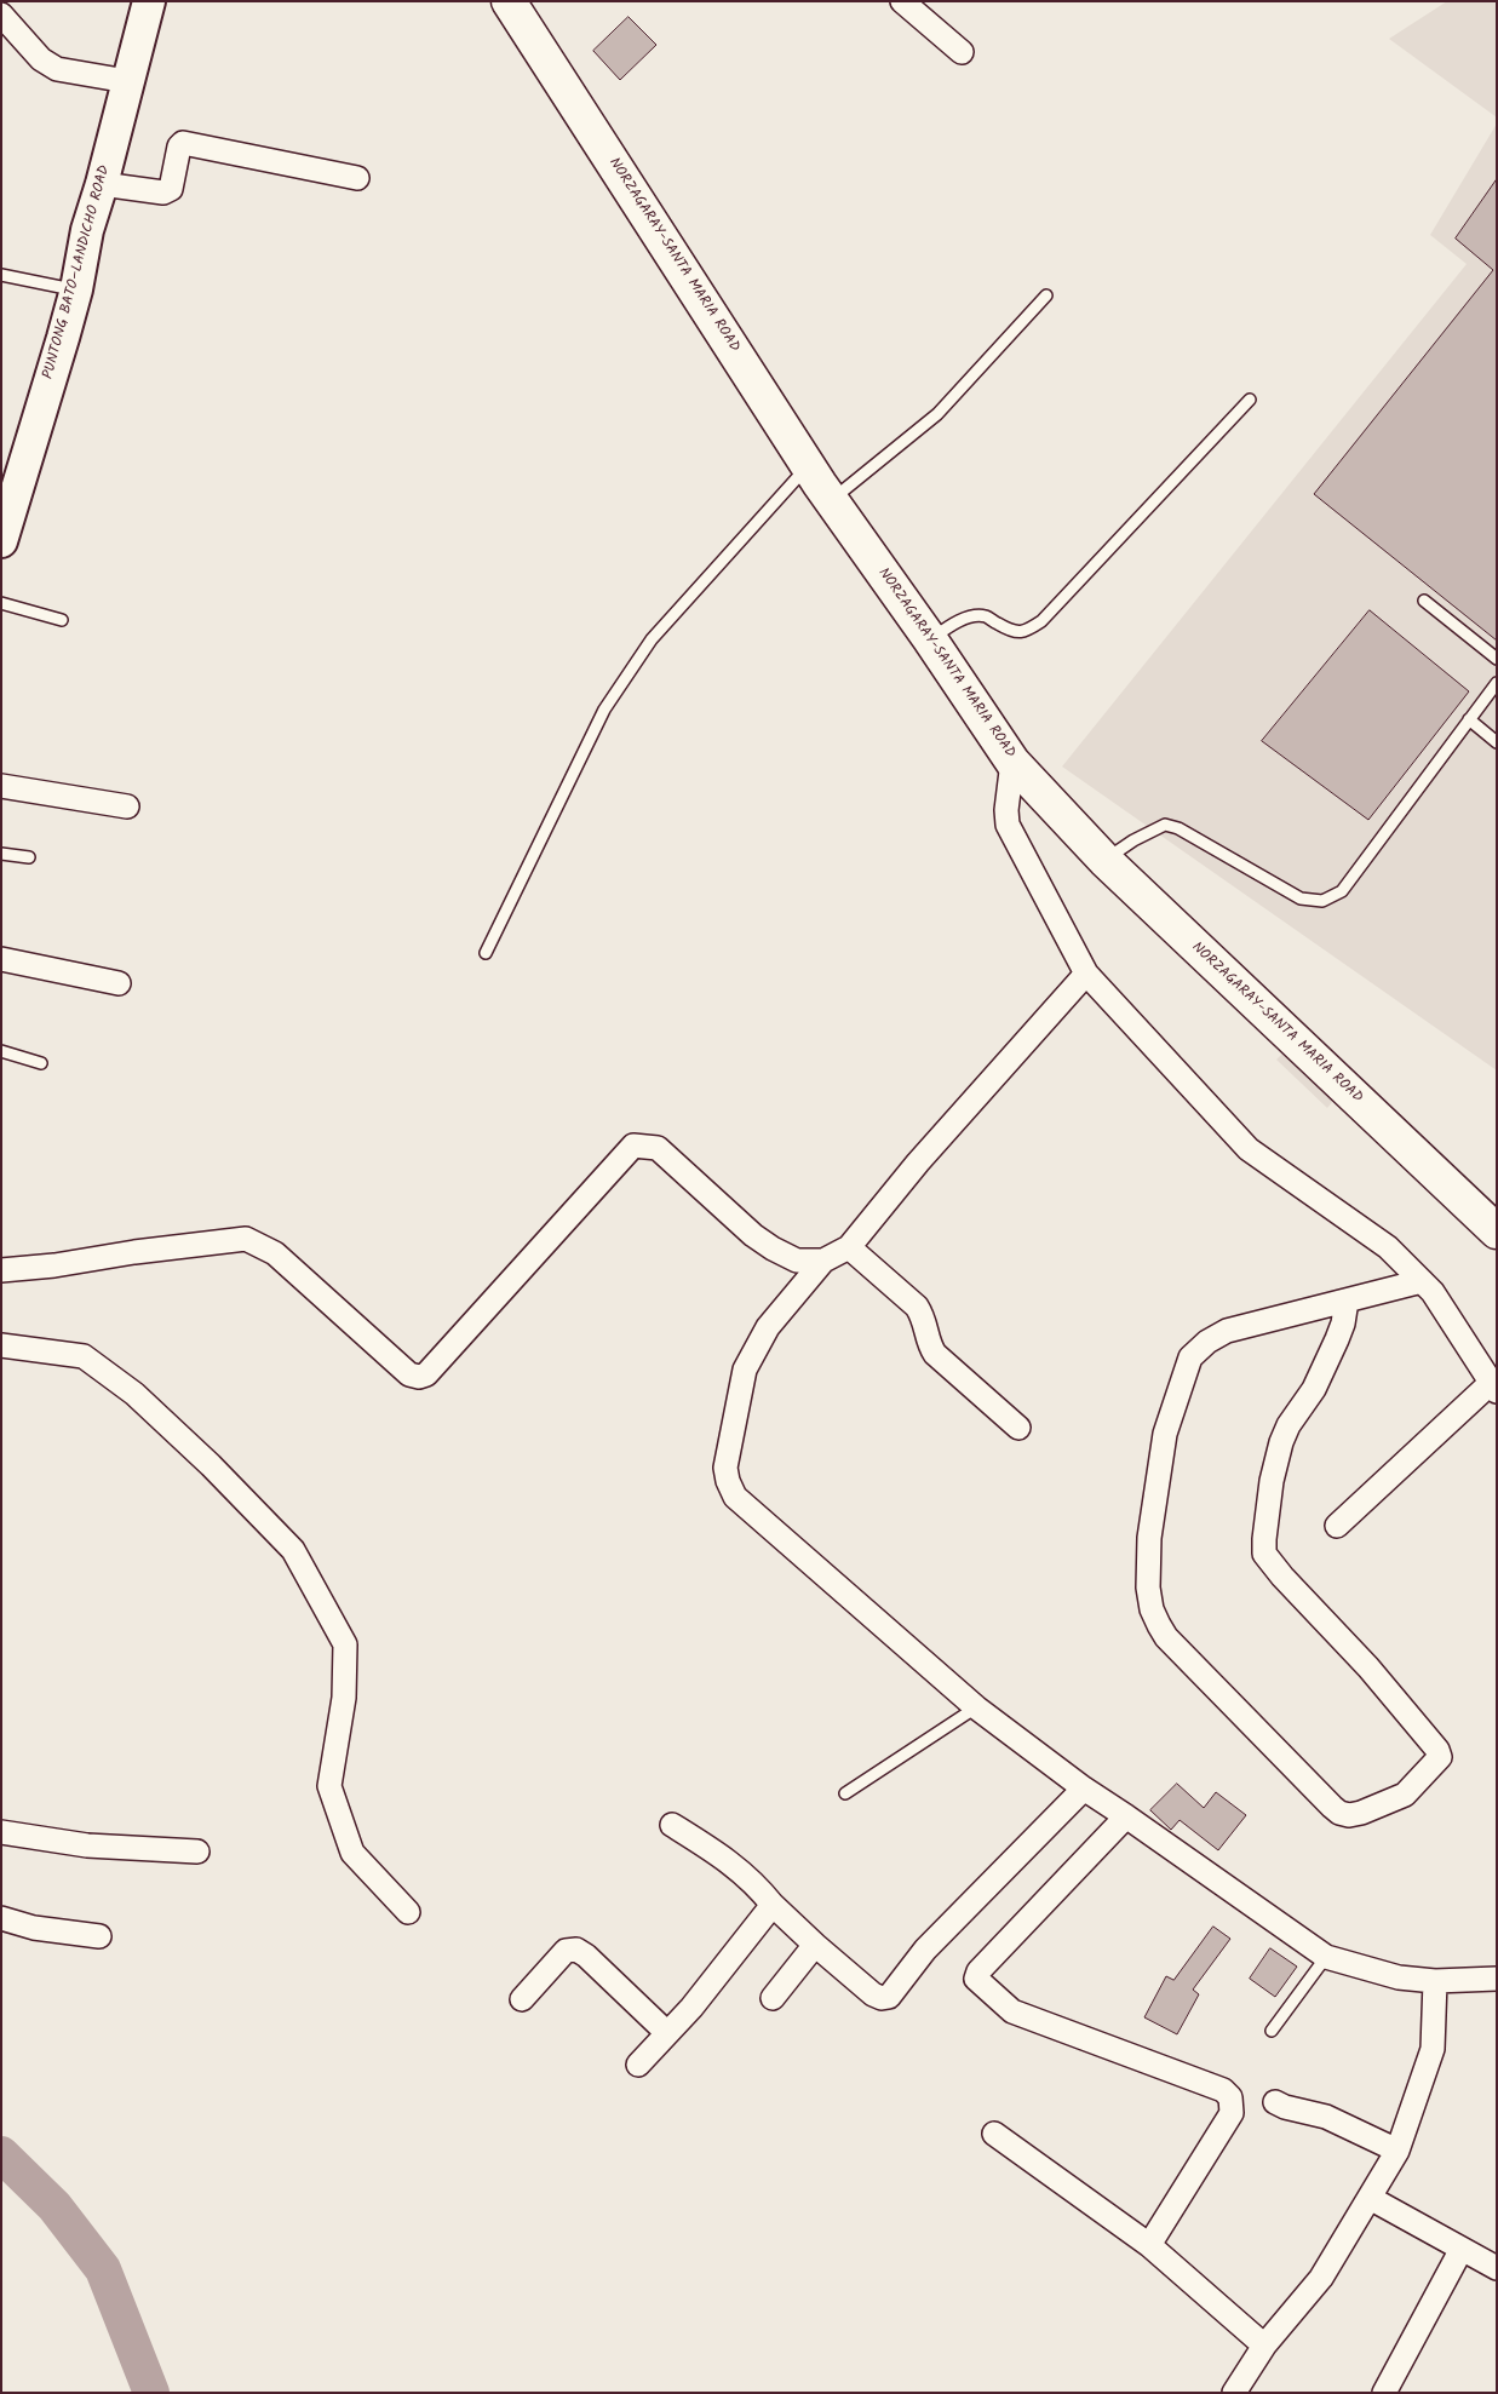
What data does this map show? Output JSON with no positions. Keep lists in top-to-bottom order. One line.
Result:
{"streets":{"main road":["NORZAGARAY-SANTA MARIA ROAD","PUNTONG BATO–LANDICHO ROAD"]}}
